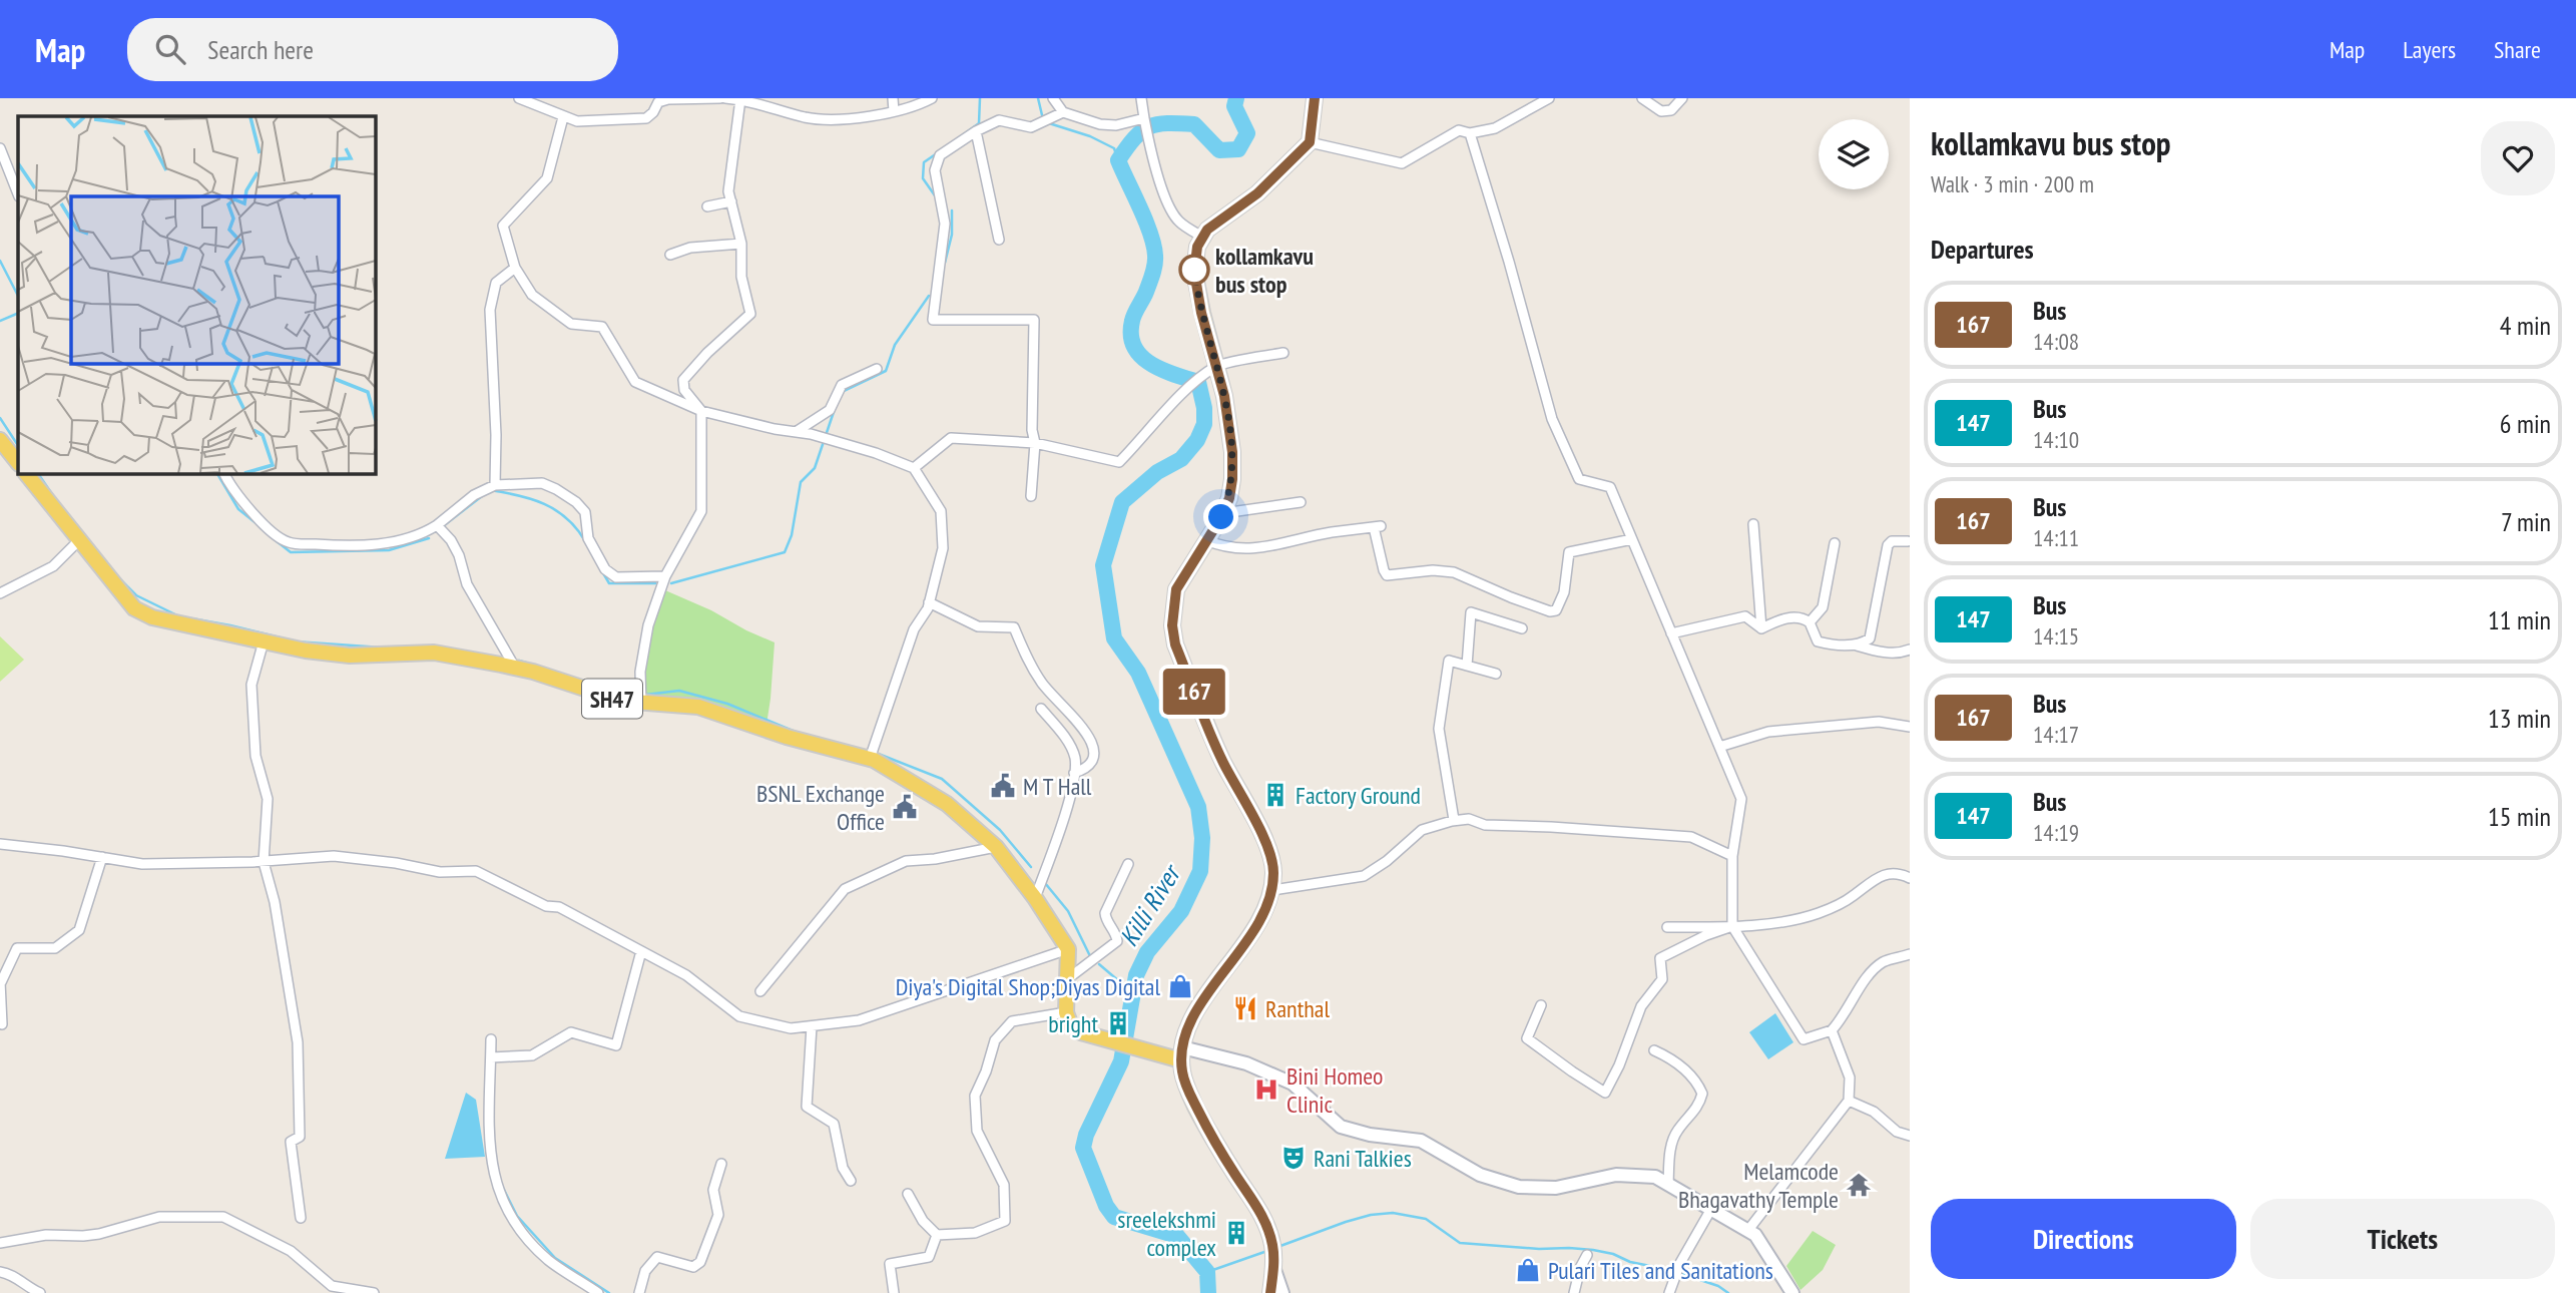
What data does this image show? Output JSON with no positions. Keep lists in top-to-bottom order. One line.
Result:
{"streets":{"main road":["SH47"]},"water":["Killi River"],"places":{"other":["kollamkavu bus stop"],"public building":["M T Hall","BSNL Exchange Office"],"building":["Factory Ground","bright","sreelekshmi complex"],"shop":["Diya's Digital Shop;Diyas Digital","Pulari Tiles and Sanitations"],"restaurant":["Ranthal"],"hospital":["Bini Homeo Clinic"],"theatre":["Rani Talkies"],"temple":["Melamcode Bhagavathy Temple"]},"lines":["bus line 167"],"page":{"header":"Map","search":"Search here","nav":["Map","Layers","Share"],"on_map":"167","heading":[["kollamkavu bus stop","Walk · 3 min · 200 m"],"Departures"],"list":[{"mark":"167","name":"Bus","note":"14:08","value":"4 min"},{"mark":"147","name":"Bus","note":"14:10","value":"6 min"},{"mark":"167","name":"Bus","note":"14:11","value":"7 min"},{"mark":"147","name":"Bus","note":"14:15","value":"11 min"},{"mark":"167","name":"Bus","note":"14:17","value":"13 min"},{"mark":"147","name":"Bus","note":"14:19","value":"15 min"}],"buttons":["Directions","Tickets"]}}
